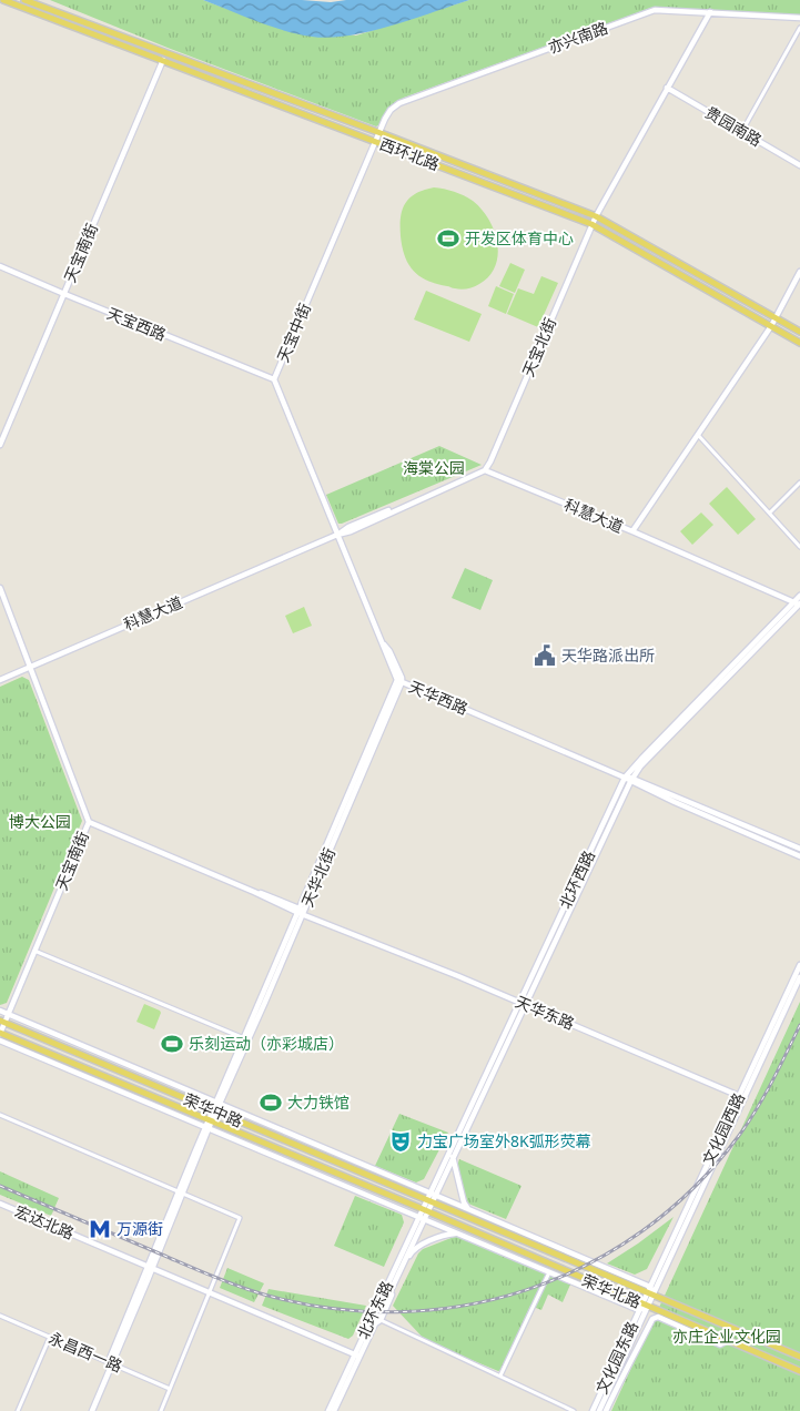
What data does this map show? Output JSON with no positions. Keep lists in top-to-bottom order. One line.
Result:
{"streets":{"main road":["西环北路","荣华中路","荣华北路"],"street":["亦兴南路","贵园南路","天宝南街","天宝西路","天宝中街","天宝北街","科慧大道","天华西路","天华北街","北环西路","天华东路","文化园西路","宏达北路","北环东路","永昌西一路","文化园东路"]},"crossings":[["亦兴南路","西环北路"],["亦兴南路","天宝中街"],["亦兴南路","天宝北街"],["贵园南路","天宝北街"],["西环北路","天宝南街"],["西环北路","天宝中街"],["西环北路","天宝北街"],["天宝南街","天宝西路"],["天宝南街","科慧大道"],["天宝南街","天华东路"],["天宝南街","荣华中路"],["天宝西路","天宝中街"],["天宝中街","科慧大道"],["天宝中街","天华西路"],["天宝北街","科慧大道"],["科慧大道","天华西路"],["科慧大道","北环西路"],["天华西路","天华北街"],["天华西路","北环西路"],["天华北街","天华东路"],["天华北街","荣华中路"],["北环西路","天华东路"],["北环西路","荣华中路"],["北环西路","荣华北路"],["北环西路","北环东路"],["天华东路","文化园西路"],["荣华中路","荣华北路"],["荣华中路","北环东路"],["文化园西路","荣华北路"],["宏达北路","北环东路"],["荣华北路","北环东路"],["荣华北路","文化园东路"]],"parks":["海棠公园","博大公园","亦庄企业文化园"],"places":{"sports":["开发区体育中心","乐刻运动（亦彩城店）","大力铁馆"],"public building":["天华路派出所"],"theatre":["力宝广场室外8K弧形荧幕"],"metro station":["万源街"]}}
